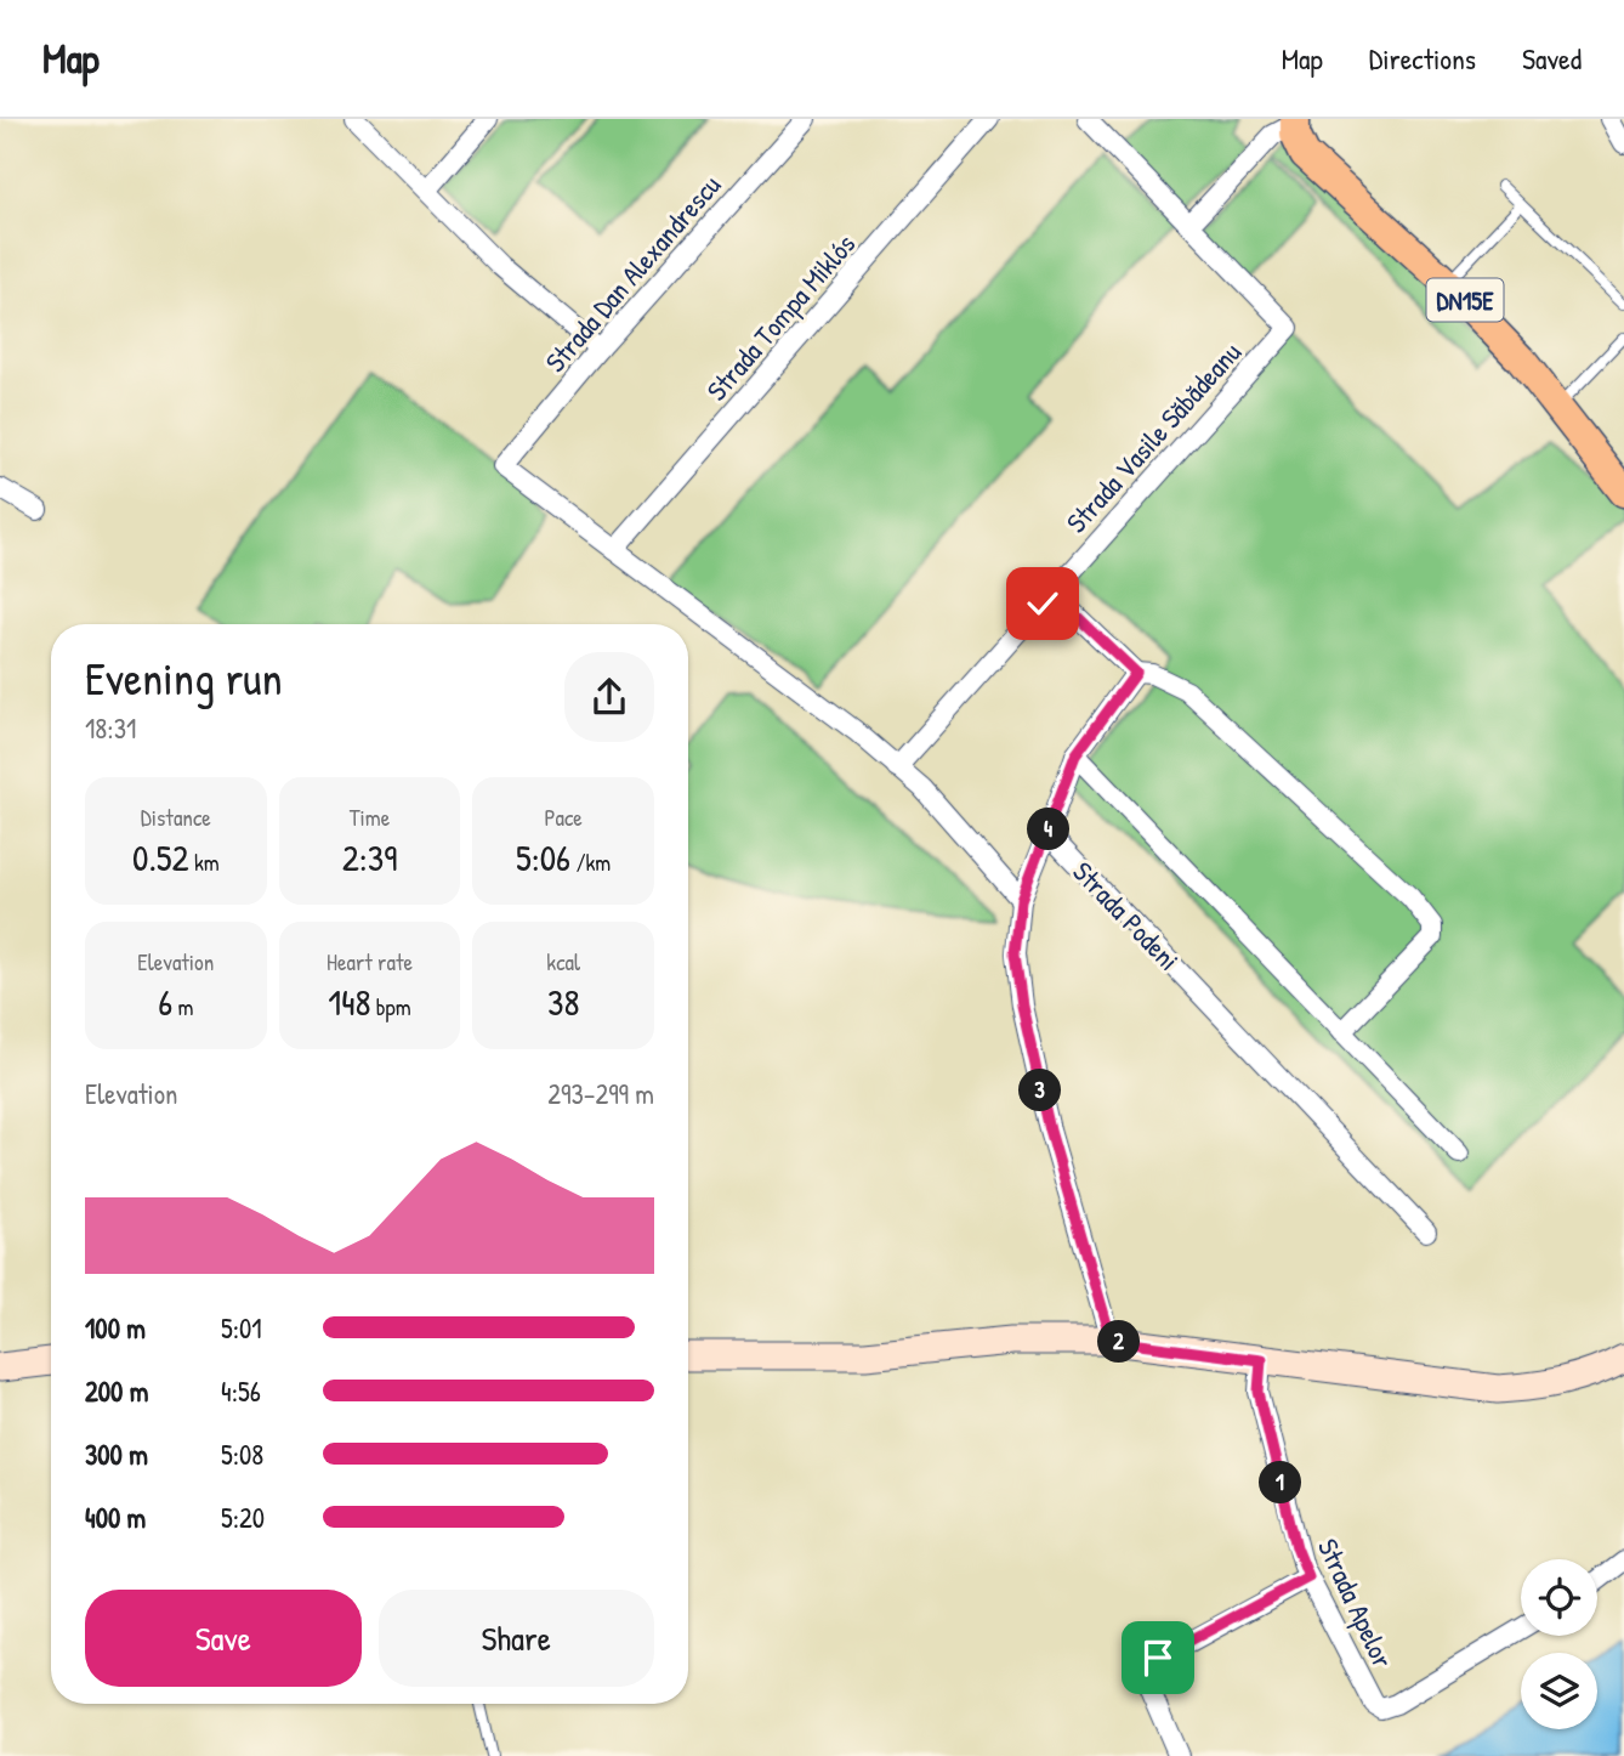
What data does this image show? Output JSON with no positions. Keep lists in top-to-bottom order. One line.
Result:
{"streets":{"main road":["DN15E"],"street":["Strada Dan Alexandrescu","Strada Tompa Miklós","Strada Vasile Săbădeanu","Strada Podeni","Strada Apelor"]},"crossings":[["Strada Dan Alexandrescu","Strada Tompa Miklós"]],"page":{"header":"Map","nav":["Map","Directions","Saved"],"heading":["Evening run","18:31"],"stats":[["Distance","0.52 km"],["Time","2:39"],["Pace","5:06 /km"],["Elevation","6 m"],["Heart rate","148 bpm"],["kcal","38"]],"pins":["4","3","2","1"],"chart":["Elevation","293–299 m"],"list":[{"name":"100 m","note":"5:01"},{"name":"200 m","note":"4:56"},{"name":"300 m","note":"5:08"},{"name":"400 m","note":"5:20"}],"buttons":["Save","Share"]}}
